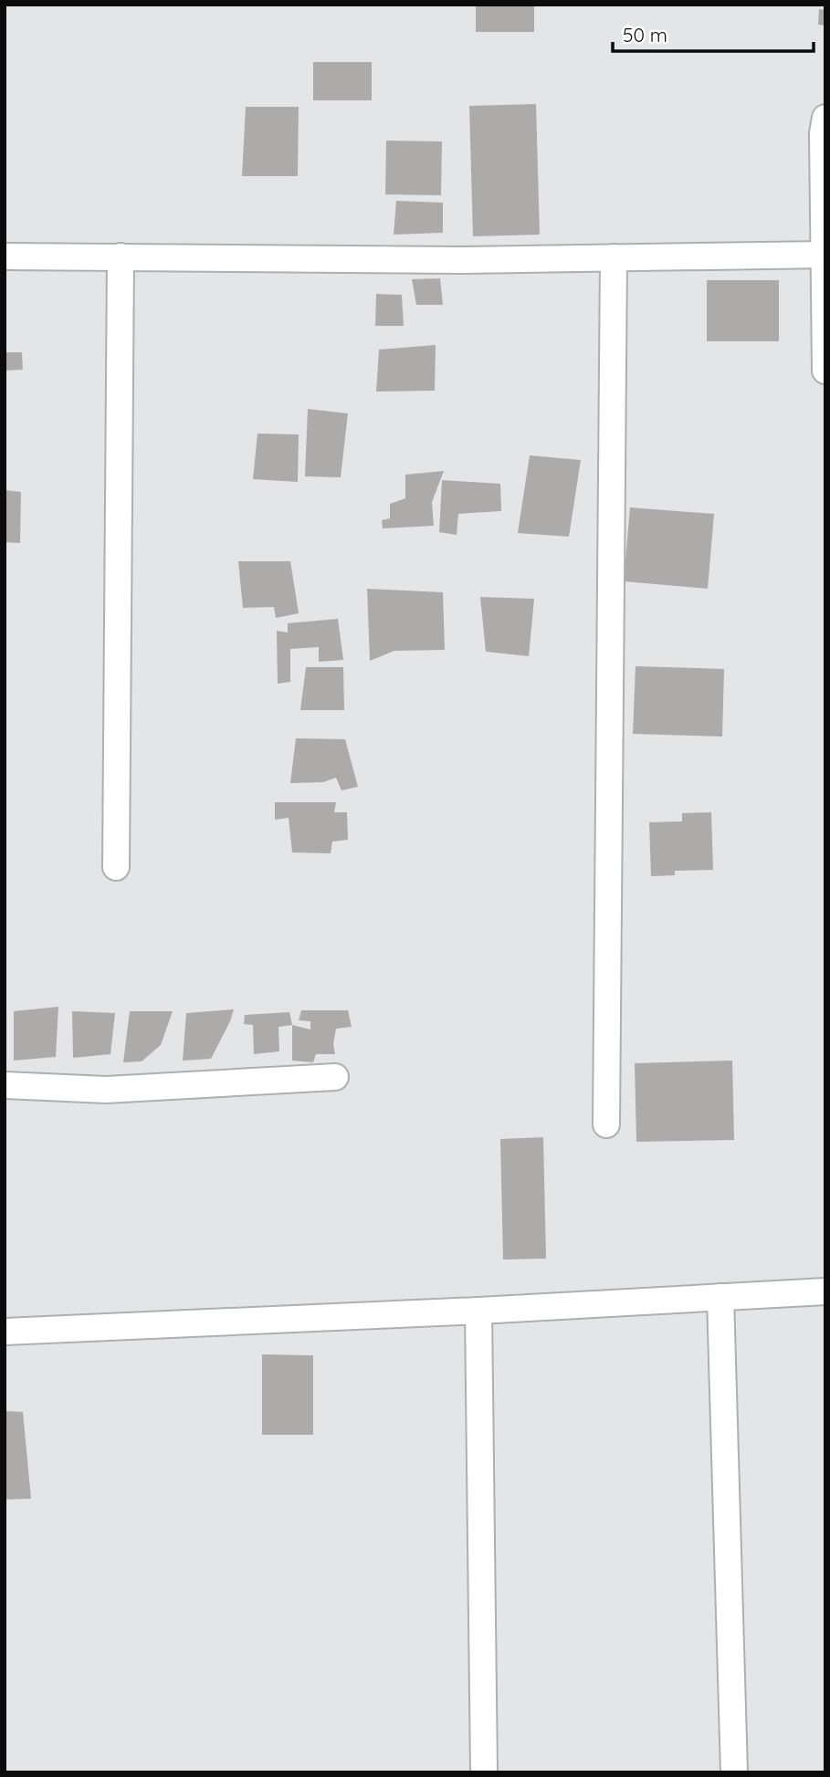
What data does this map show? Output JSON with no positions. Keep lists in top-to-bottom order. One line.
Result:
{"scale_bar":"50 m"}
